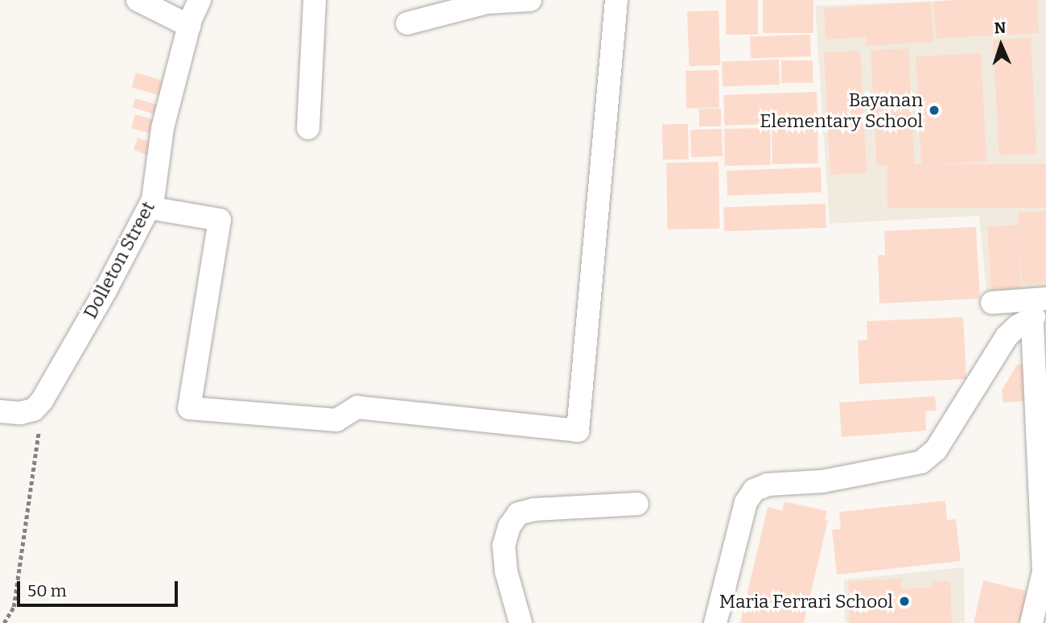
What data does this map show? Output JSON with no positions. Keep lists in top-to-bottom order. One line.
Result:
{"streets":{"street":["Dolleton Street"]},"places":["Bayanan Elementary School","Maria Ferrari School"],"scale_bar":"50 m","north":"top"}
